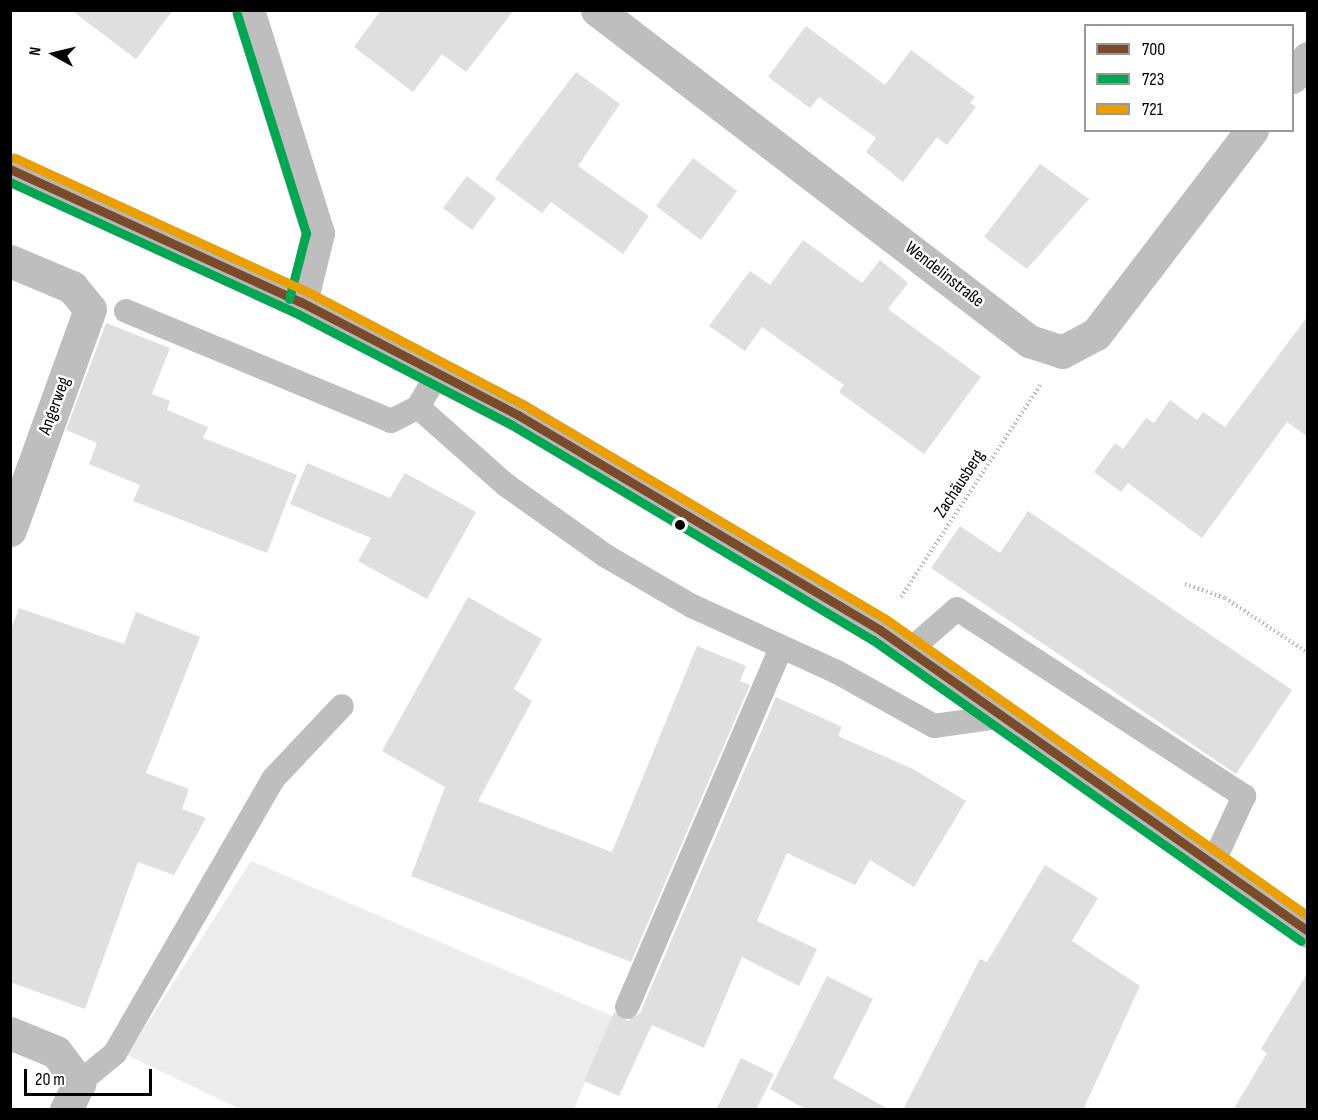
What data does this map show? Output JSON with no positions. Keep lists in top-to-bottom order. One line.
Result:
{"streets":{"street":["Wendelinstraße","Angerweg"],"path":["Zachäusberg"]},"crossings":[["Wendelinstraße","Zachäusberg"]],"lines":["transit line 723","transit line 721","transit line 700"],"legend":["700","723","721"],"scale_bar":"20 m","north":"left"}
